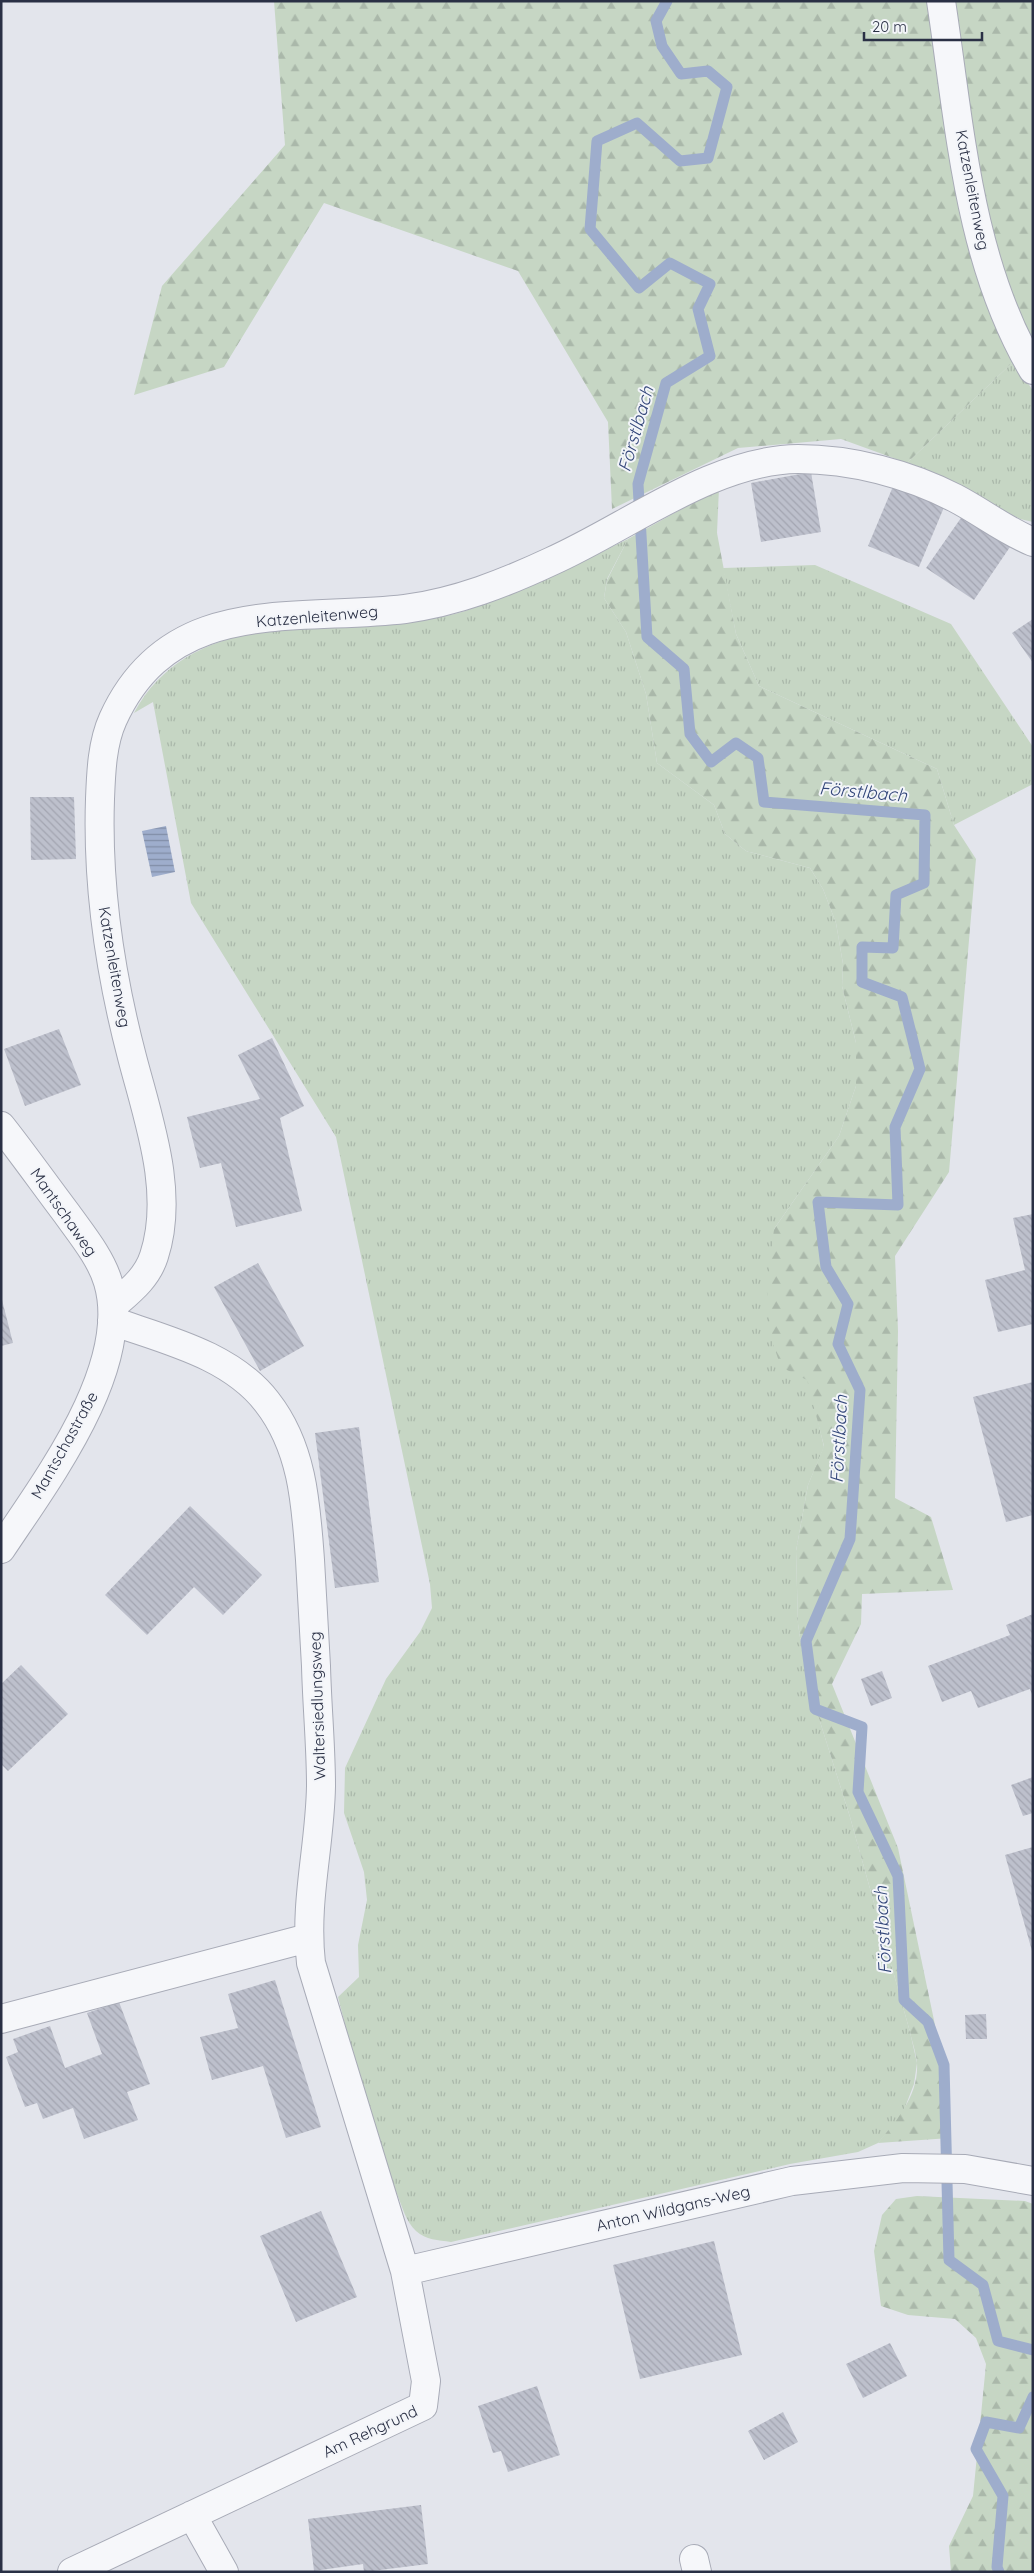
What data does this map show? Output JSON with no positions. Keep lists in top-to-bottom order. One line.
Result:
{"streets":{"street":["Katzenleitenweg","Mantschaweg","Mantschastraße","Waltersiedlungsweg","Anton Wildgans-Weg","Am Rehgrund"]},"crossings":[["Katzenleitenweg","Mantschaweg"],["Katzenleitenweg","Mantschastraße"],["Katzenleitenweg","Waltersiedlungsweg"],["Mantschaweg","Mantschastraße"],["Mantschaweg","Waltersiedlungsweg"],["Mantschastraße","Waltersiedlungsweg"],["Waltersiedlungsweg","Anton Wildgans-Weg"],["Waltersiedlungsweg","Am Rehgrund"],["Anton Wildgans-Weg","Am Rehgrund"]],"water":["Förstlbach"],"scale_bar":"20 m"}
